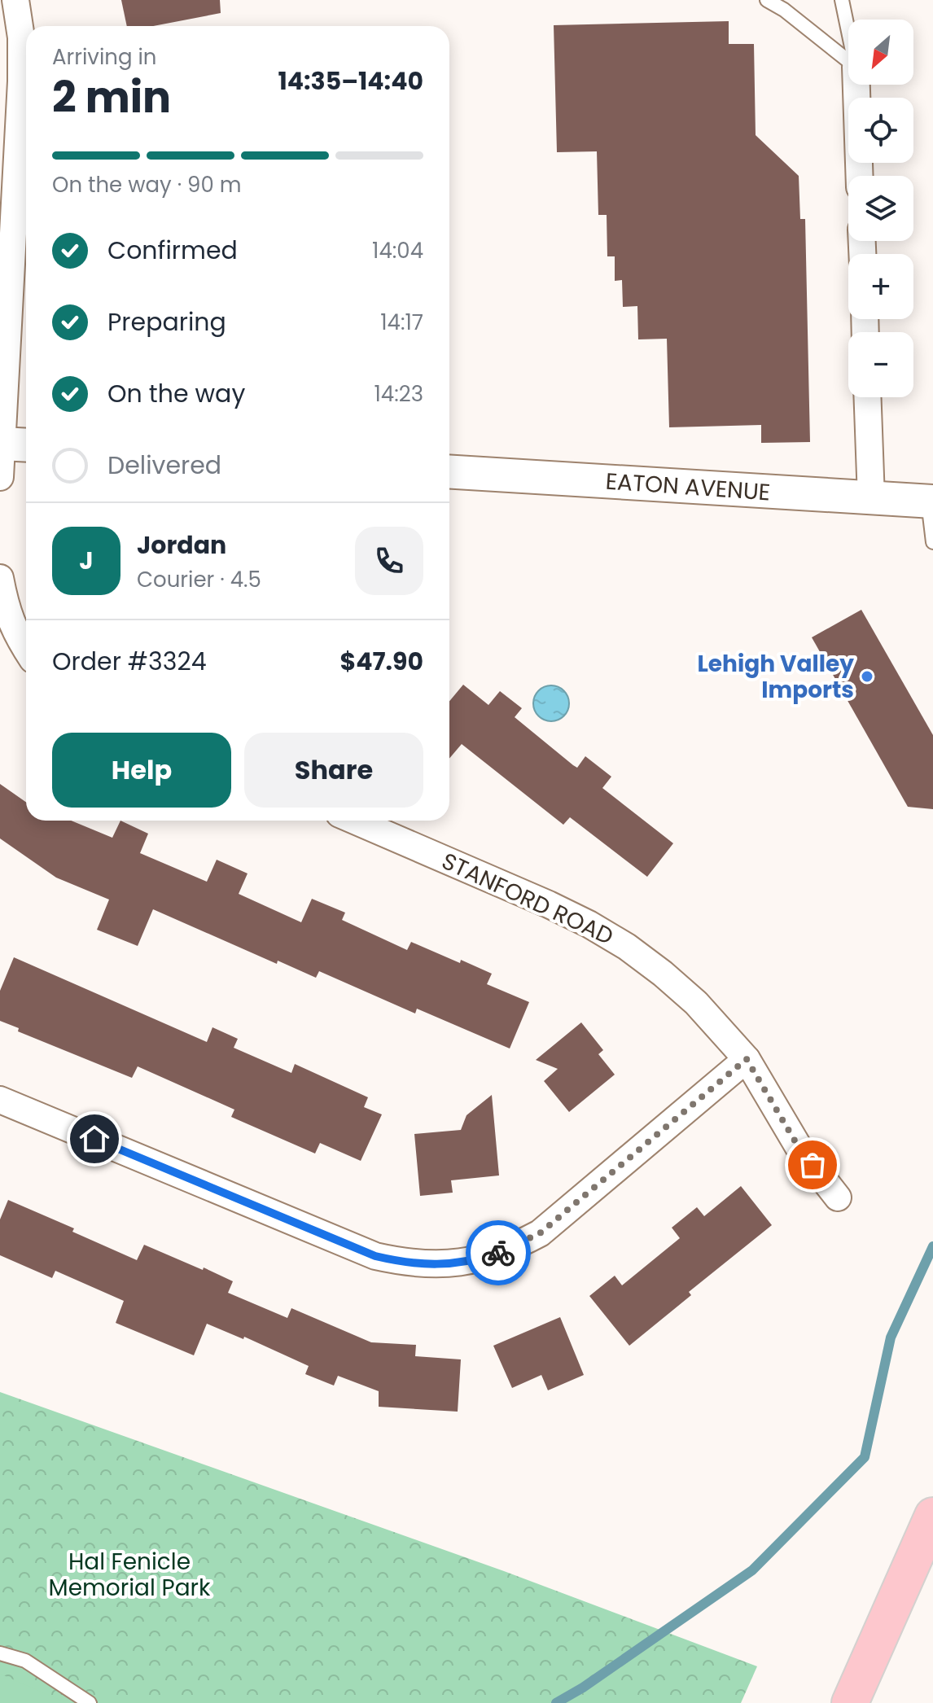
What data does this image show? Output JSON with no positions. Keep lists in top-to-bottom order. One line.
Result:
{"streets":{"street":["EATON AVENUE","STANFORD ROAD"]},"parks":["Hal Fenicle Memorial Park"],"places":["Lehigh Valley Imports"],"north":"bottom left","page":{"map_buttons":["+","−"],"heading":["2 min","Arriving in","14:35–14:40"],"panel":["Jordan","Courier · 4.5","Order #3324","$47.90"],"bar":"On the way · 90 m","list":[["Confirmed","14:04"],["Preparing","14:17"],["On the way","14:23"],"Delivered"],"round":"J","buttons":["Help","Share"]}}
